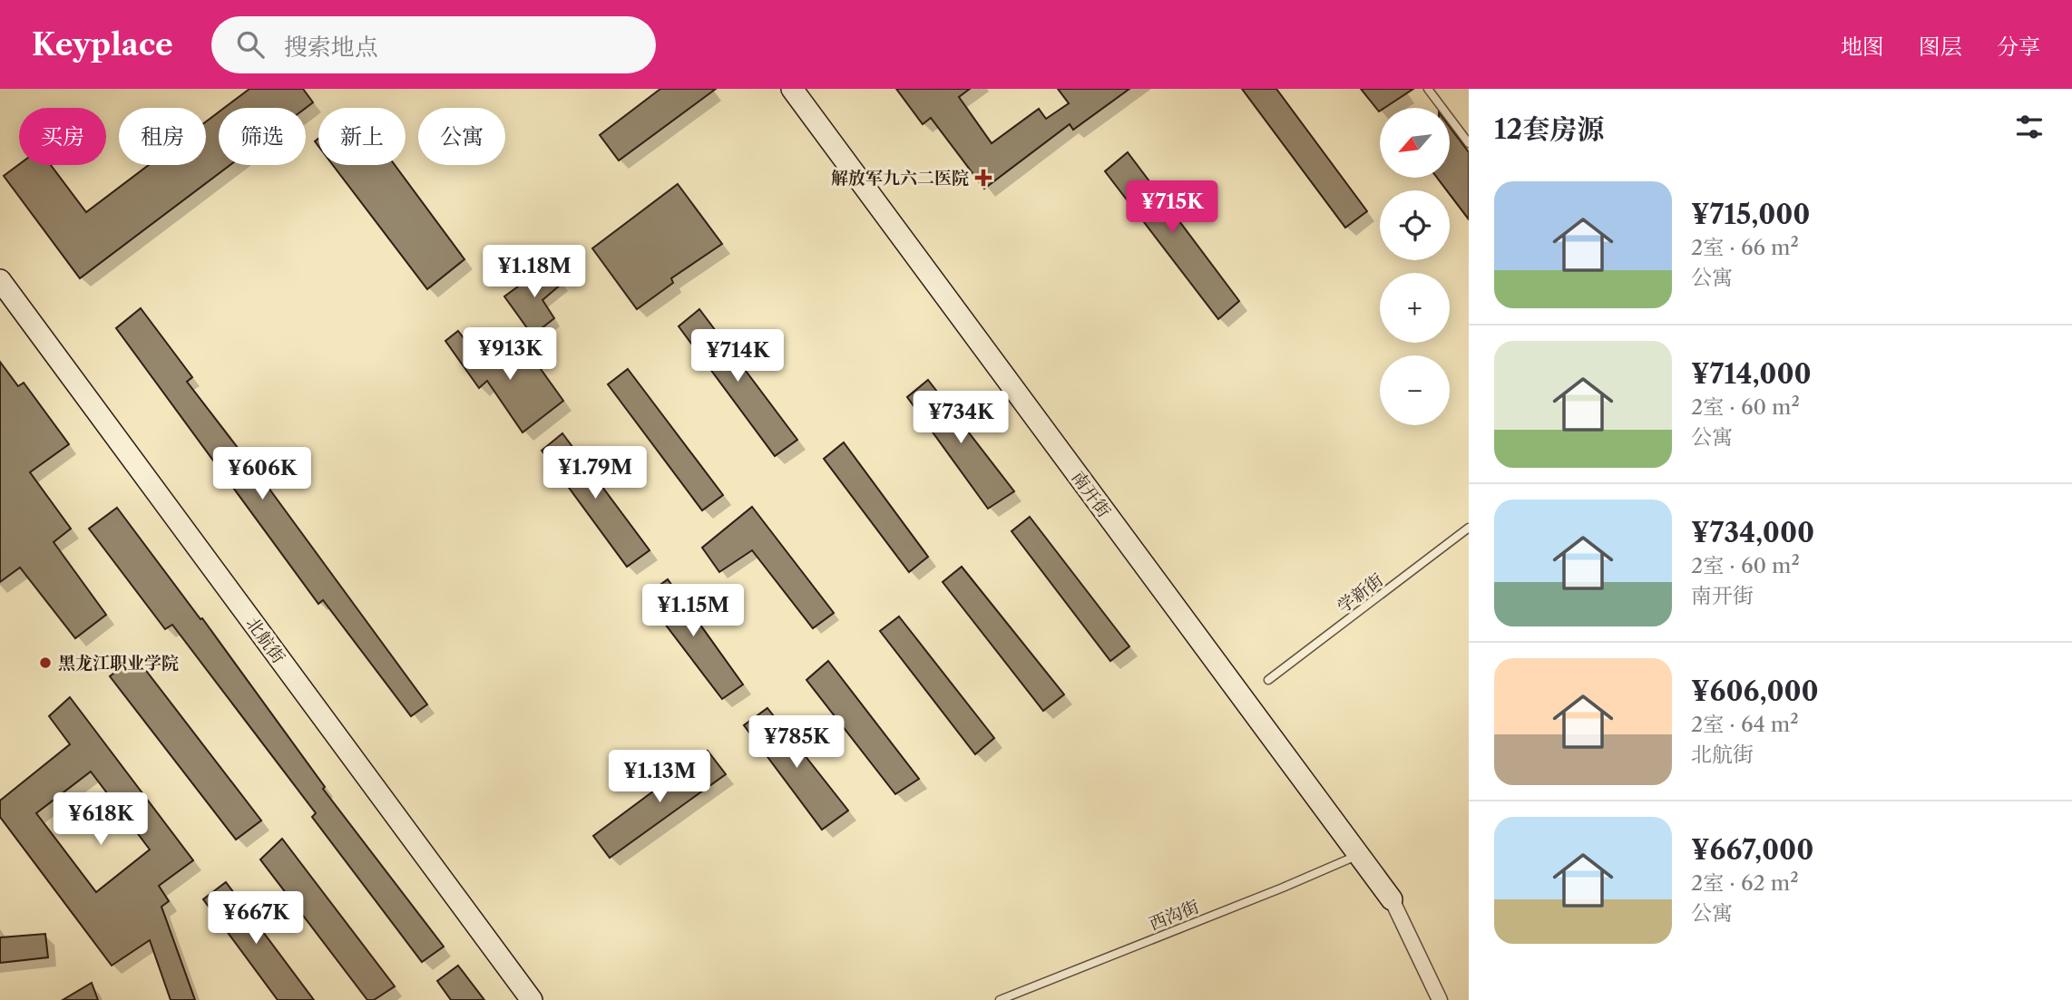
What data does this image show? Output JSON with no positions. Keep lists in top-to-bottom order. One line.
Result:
{"streets":{"main road":["南开街","北航街"],"lane":["学新街","西沟街"]},"crossings":[["南开街","西沟街"]],"places":{"health":["解放军九六二医院"],"other":["黑龙江职业学院"]},"north":"bottom left","page":{"header":"Keyplace","search":"搜索地点","nav":["地图","图层","分享"],"heading":"12套房源","map_buttons":["+","−"],"chip":["买房","租房","筛选","新上","公寓"],"list":[{"name":"¥715,000","note":"2室 · 66 m² · 公寓"},{"name":"¥714,000","note":"2室 · 60 m² · 公寓"},{"name":"¥734,000","note":"2室 · 60 m² · 南开街"},{"name":"¥606,000","note":"2室 · 64 m² · 北航街"},{"name":"¥667,000","note":"2室 · 62 m² · 公寓"}],"price":["¥715K","¥1.18M","¥913K","¥714K","¥734K","¥1.79M","¥606K","¥1.15M","¥785K","¥1.13M","¥618K","¥667K"]}}
